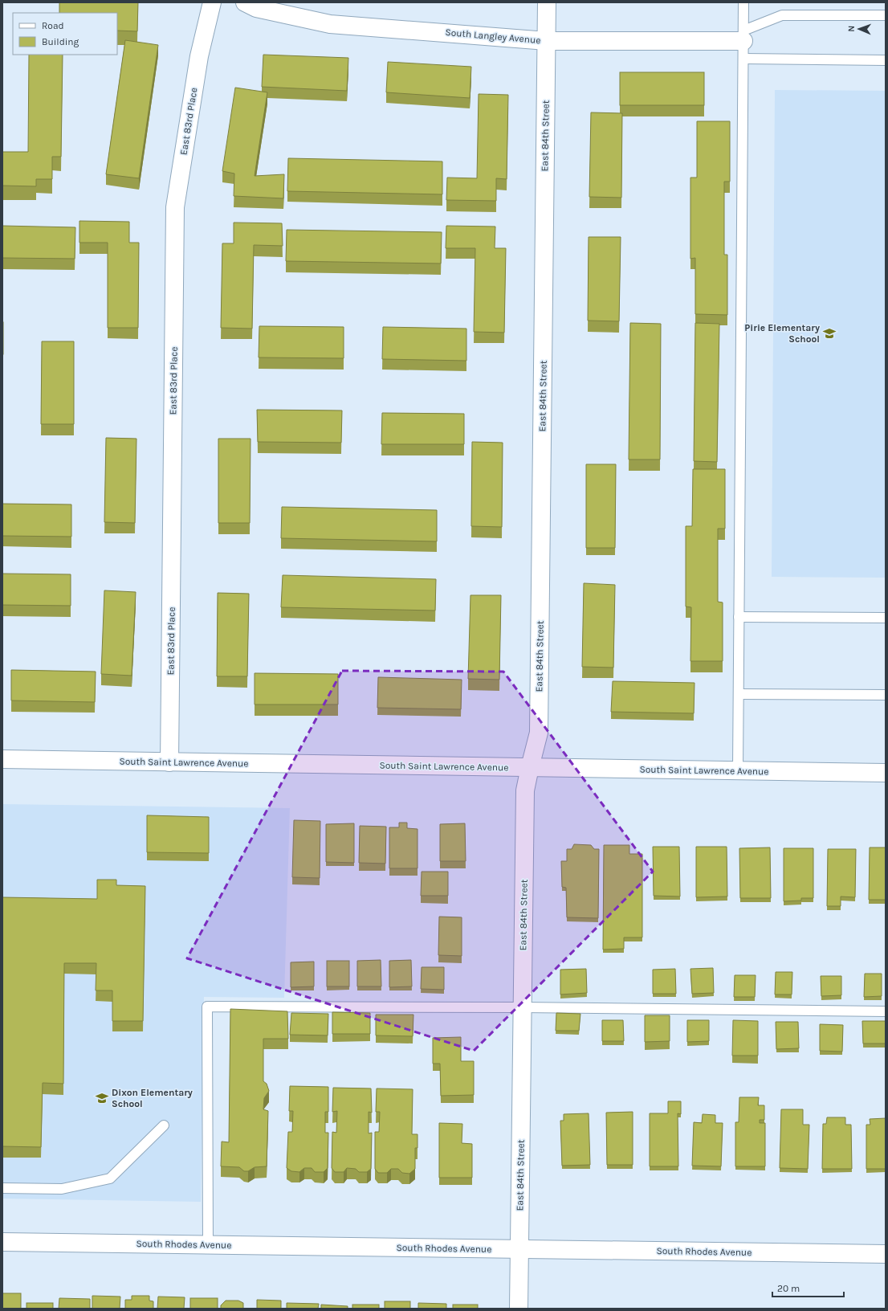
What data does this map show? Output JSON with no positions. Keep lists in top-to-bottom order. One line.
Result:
{"streets":{"street":["South Langley Avenue","East 83rd Place","East 84th Street","South Saint Lawrence Avenue","South Rhodes Avenue"]},"crossings":[["South Langley Avenue","East 84th Street"],["East 83rd Place","South Saint Lawrence Avenue"],["East 84th Street","South Saint Lawrence Avenue"],["East 84th Street","South Rhodes Avenue"]],"places":{"school or university":["Pirie Elementary School","Dixon Elementary School"]},"legend":["Road","Building"],"scale_bar":"20 m","north":"left"}
